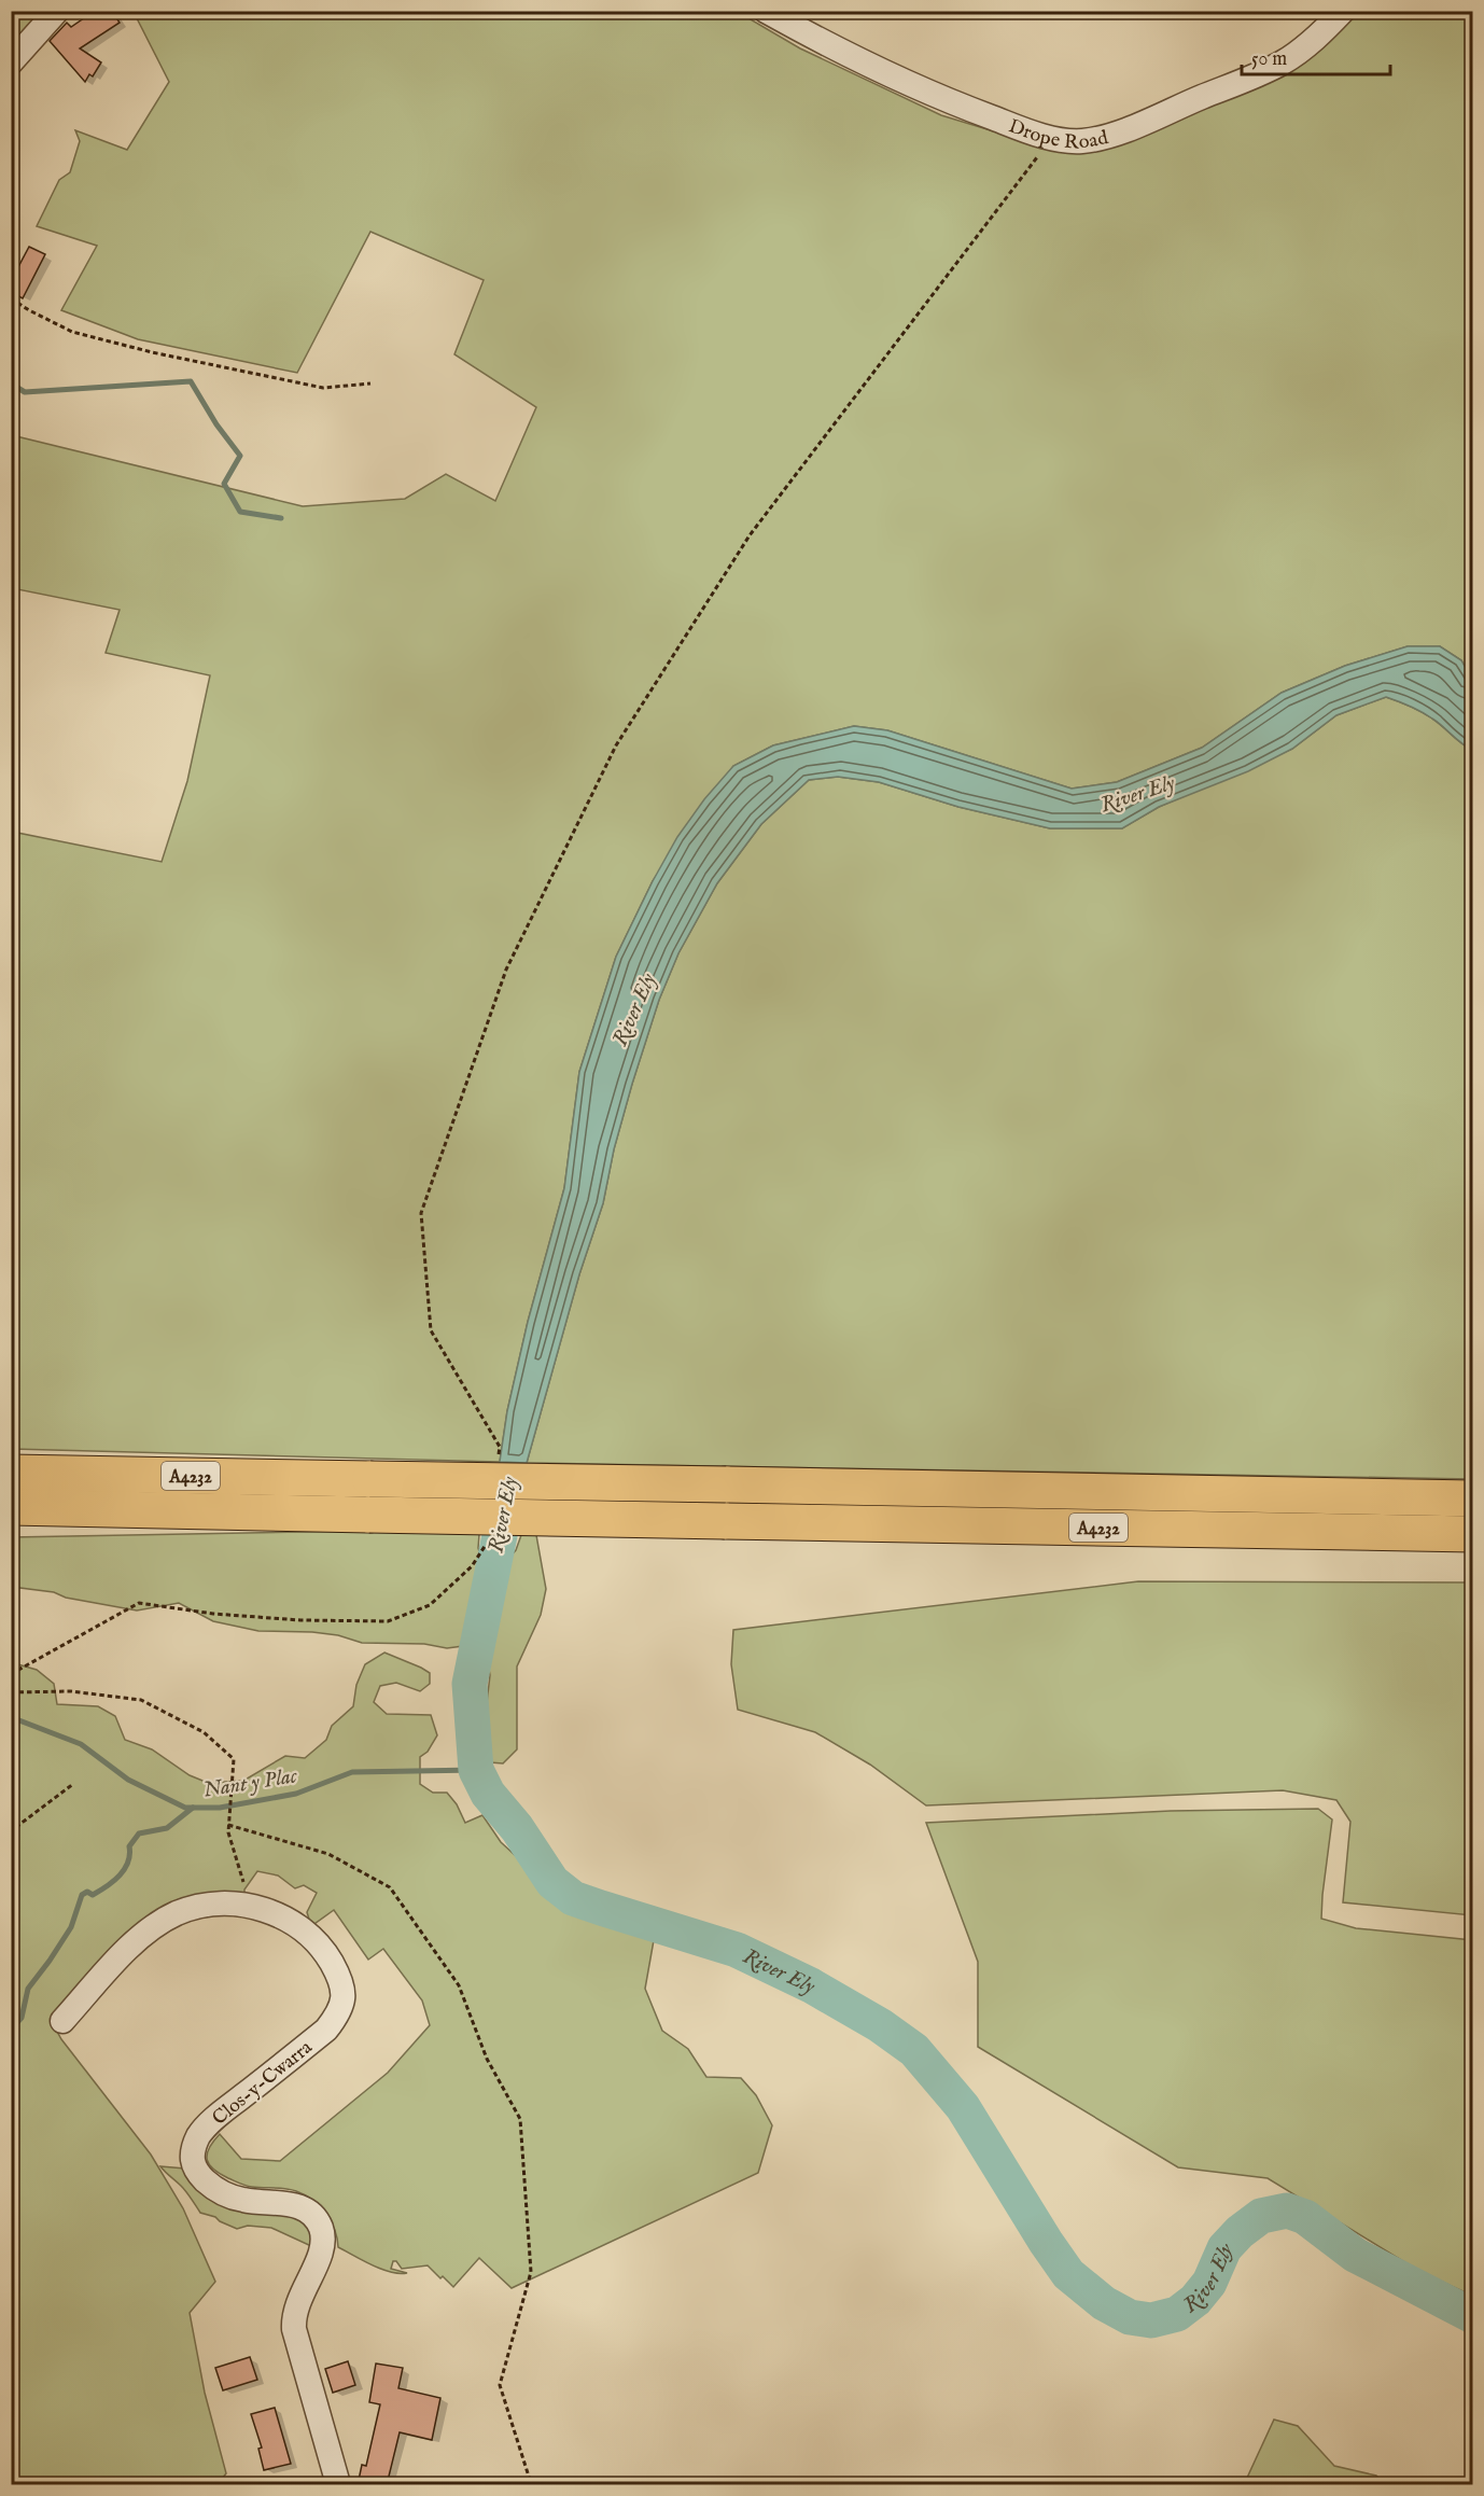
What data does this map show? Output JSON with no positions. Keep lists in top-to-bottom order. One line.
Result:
{"streets":{"highway":["A4232"],"street":["Drope Road","Clos-y-Cwarra"]},"water":["River Ely","Nant y Plac"],"scale_bar":"50 m"}
